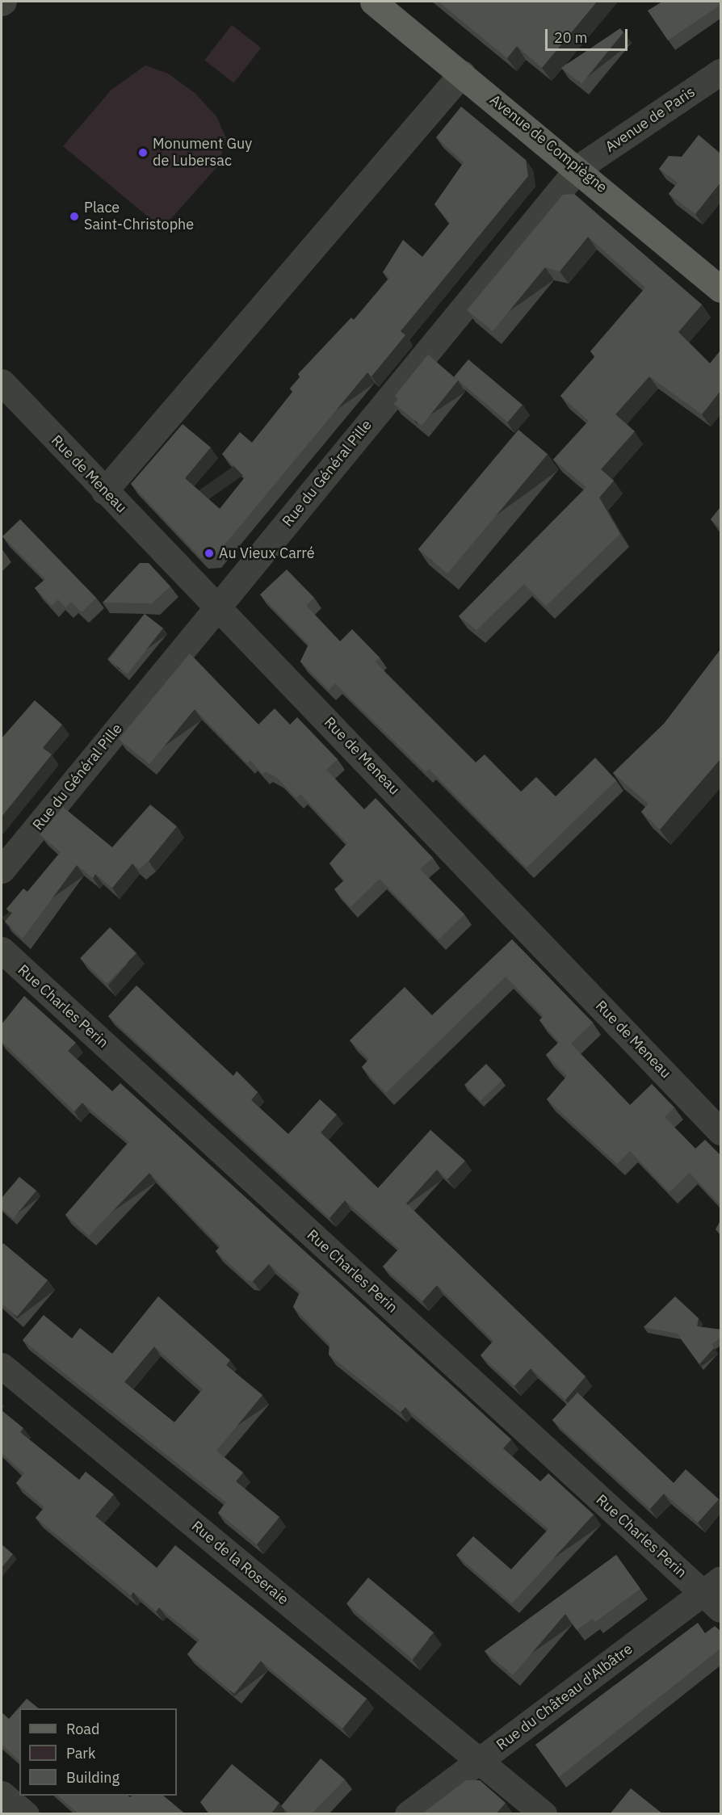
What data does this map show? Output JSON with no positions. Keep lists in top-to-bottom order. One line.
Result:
{"streets":{"main road":["Avenue de Compiègne"],"street":["Avenue de Paris","Rue du Général Pille","Rue de Meneau","Rue Charles Perin","Rue de la Roseraie","Rue du Château d'Albâtre"]},"crossings":[["Avenue de Paris","Avenue de Compiègne"],["Avenue de Paris","Rue du Général Pille"],["Avenue de Compiègne","Rue du Général Pille"],["Rue du Général Pille","Rue de Meneau"],["Rue Charles Perin","Rue du Château d'Albâtre"],["Rue de la Roseraie","Rue du Château d'Albâtre"]],"places":["Monument Guy de Lubersac","Place Saint-Christophe","Au Vieux Carré"],"legend":["Road","Park","Building"],"scale_bar":"20 m"}
